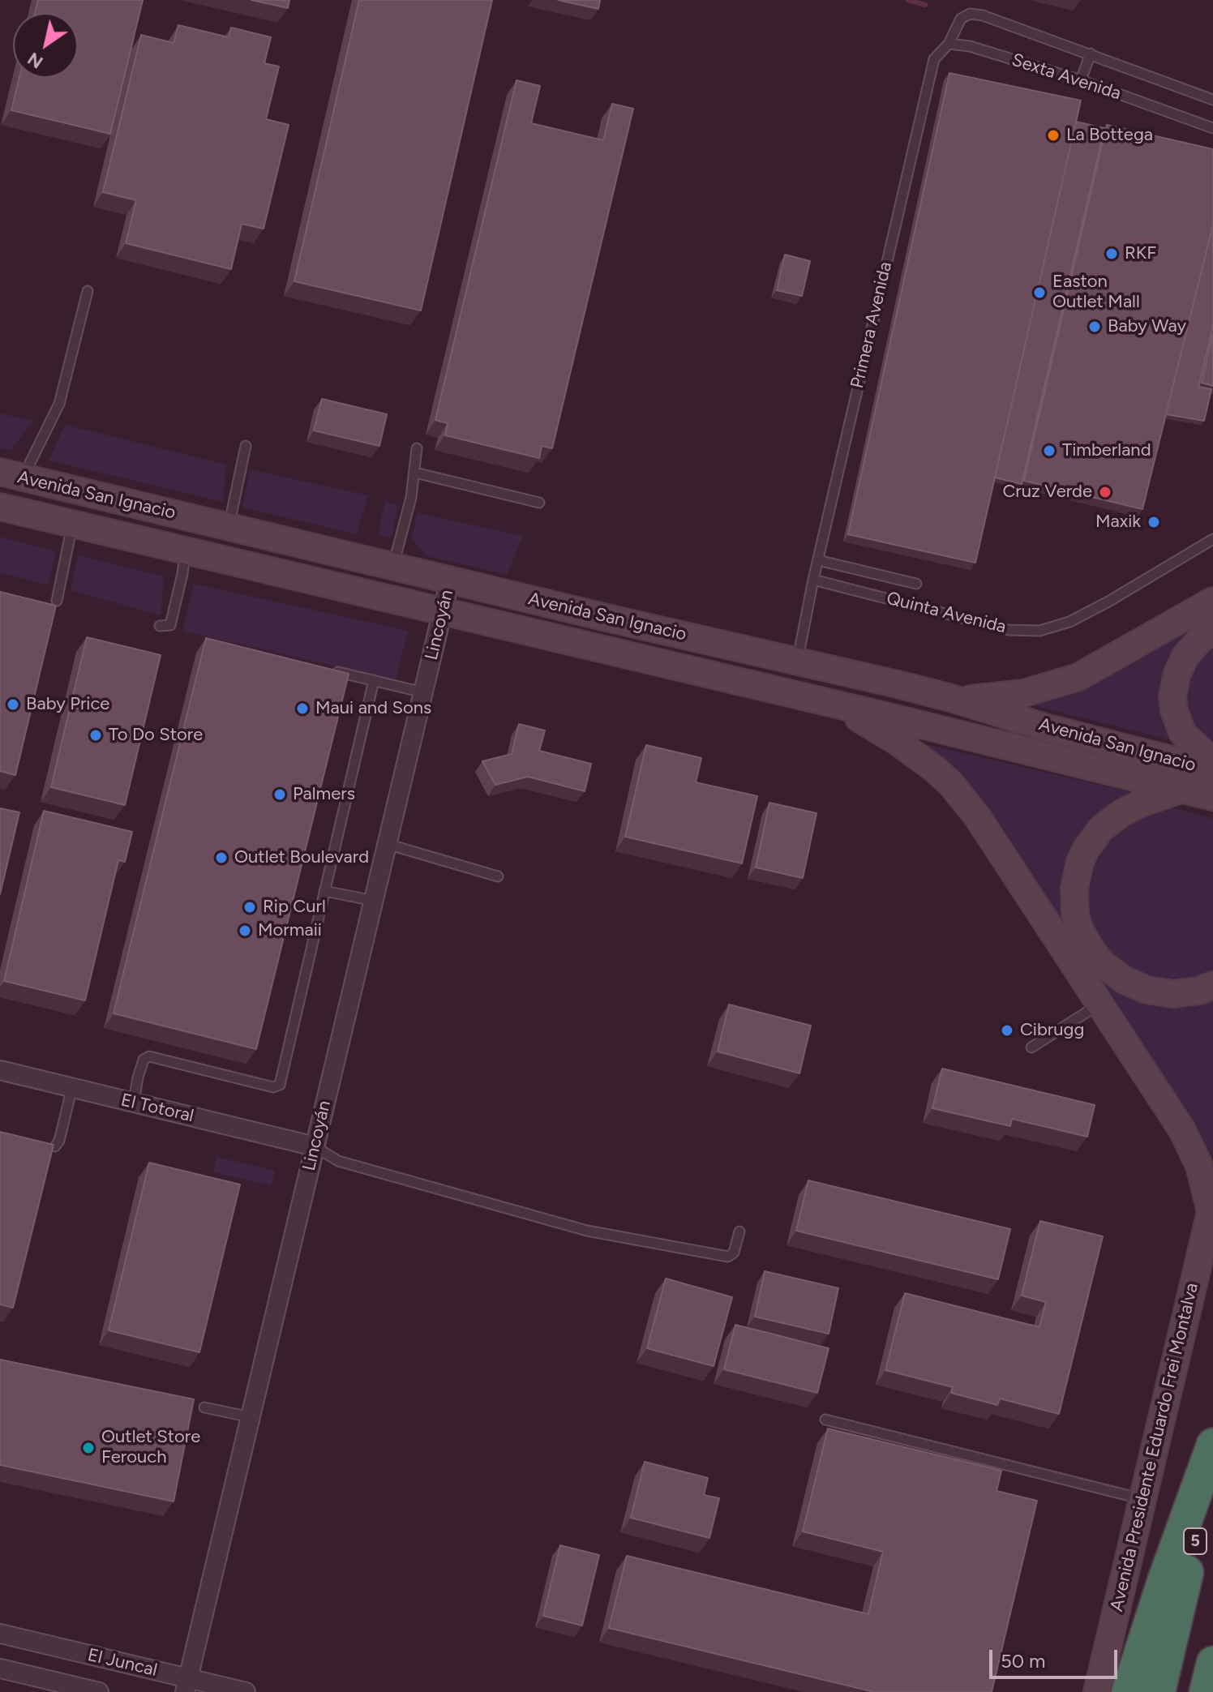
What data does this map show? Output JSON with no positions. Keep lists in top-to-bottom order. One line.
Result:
{"streets":{"highway":["5"],"main road":["Avenida San Ignacio","Avenida Presidente Eduardo Frei Montalva"],"street":["Lincoyán","El Totoral","El Juncal"],"lane":["Sexta Avenida","Primera Avenida","Quinta Avenida"]},"crossings":[["Sexta Avenida","Primera Avenida"],["Primera Avenida","Avenida San Ignacio"],["Primera Avenida","Quinta Avenida"],["Avenida San Ignacio","Lincoyán"],["Lincoyán","El Totoral"],["Lincoyán","El Juncal"]],"places":["La Bottega","RKF","Easton Outlet Mall","Baby Way","Timberland","Cruz Verde","Maxik","Baby Price","Maui and Sons","To Do Store","Palmers","Outlet Boulevard","Rip Curl","Mormaii","Cibrugg","Outlet Store Ferouch"],"scale_bar":"50 m","north":"bottom left"}
